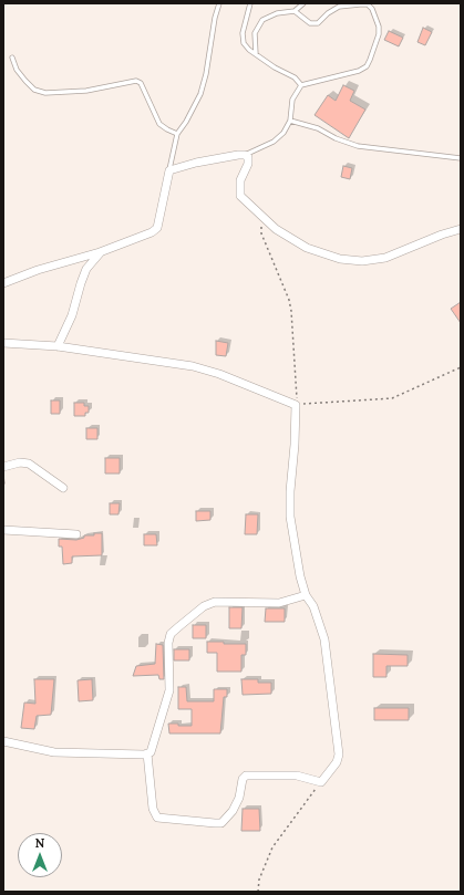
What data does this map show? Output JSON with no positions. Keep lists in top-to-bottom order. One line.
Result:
{"north":"top"}
